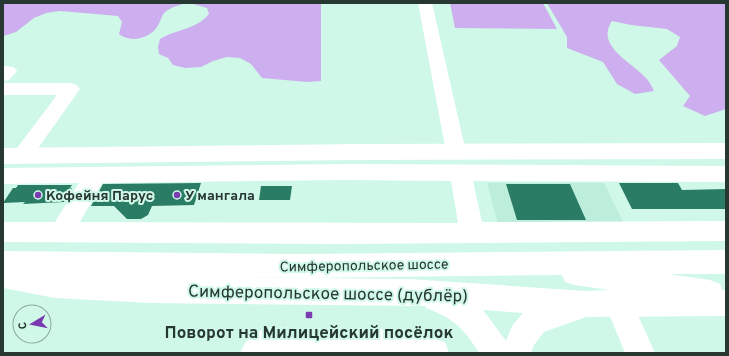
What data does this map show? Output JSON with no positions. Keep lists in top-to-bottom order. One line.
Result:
{"streets":{"main road":["Симферопольское шоссе","Симферопольское шоссе (дублёр)"]},"places":{"other":["Кофейня Парус","У мангала"],"transit":["Поворот на Милицейский посёлок"]},"north":"left"}
